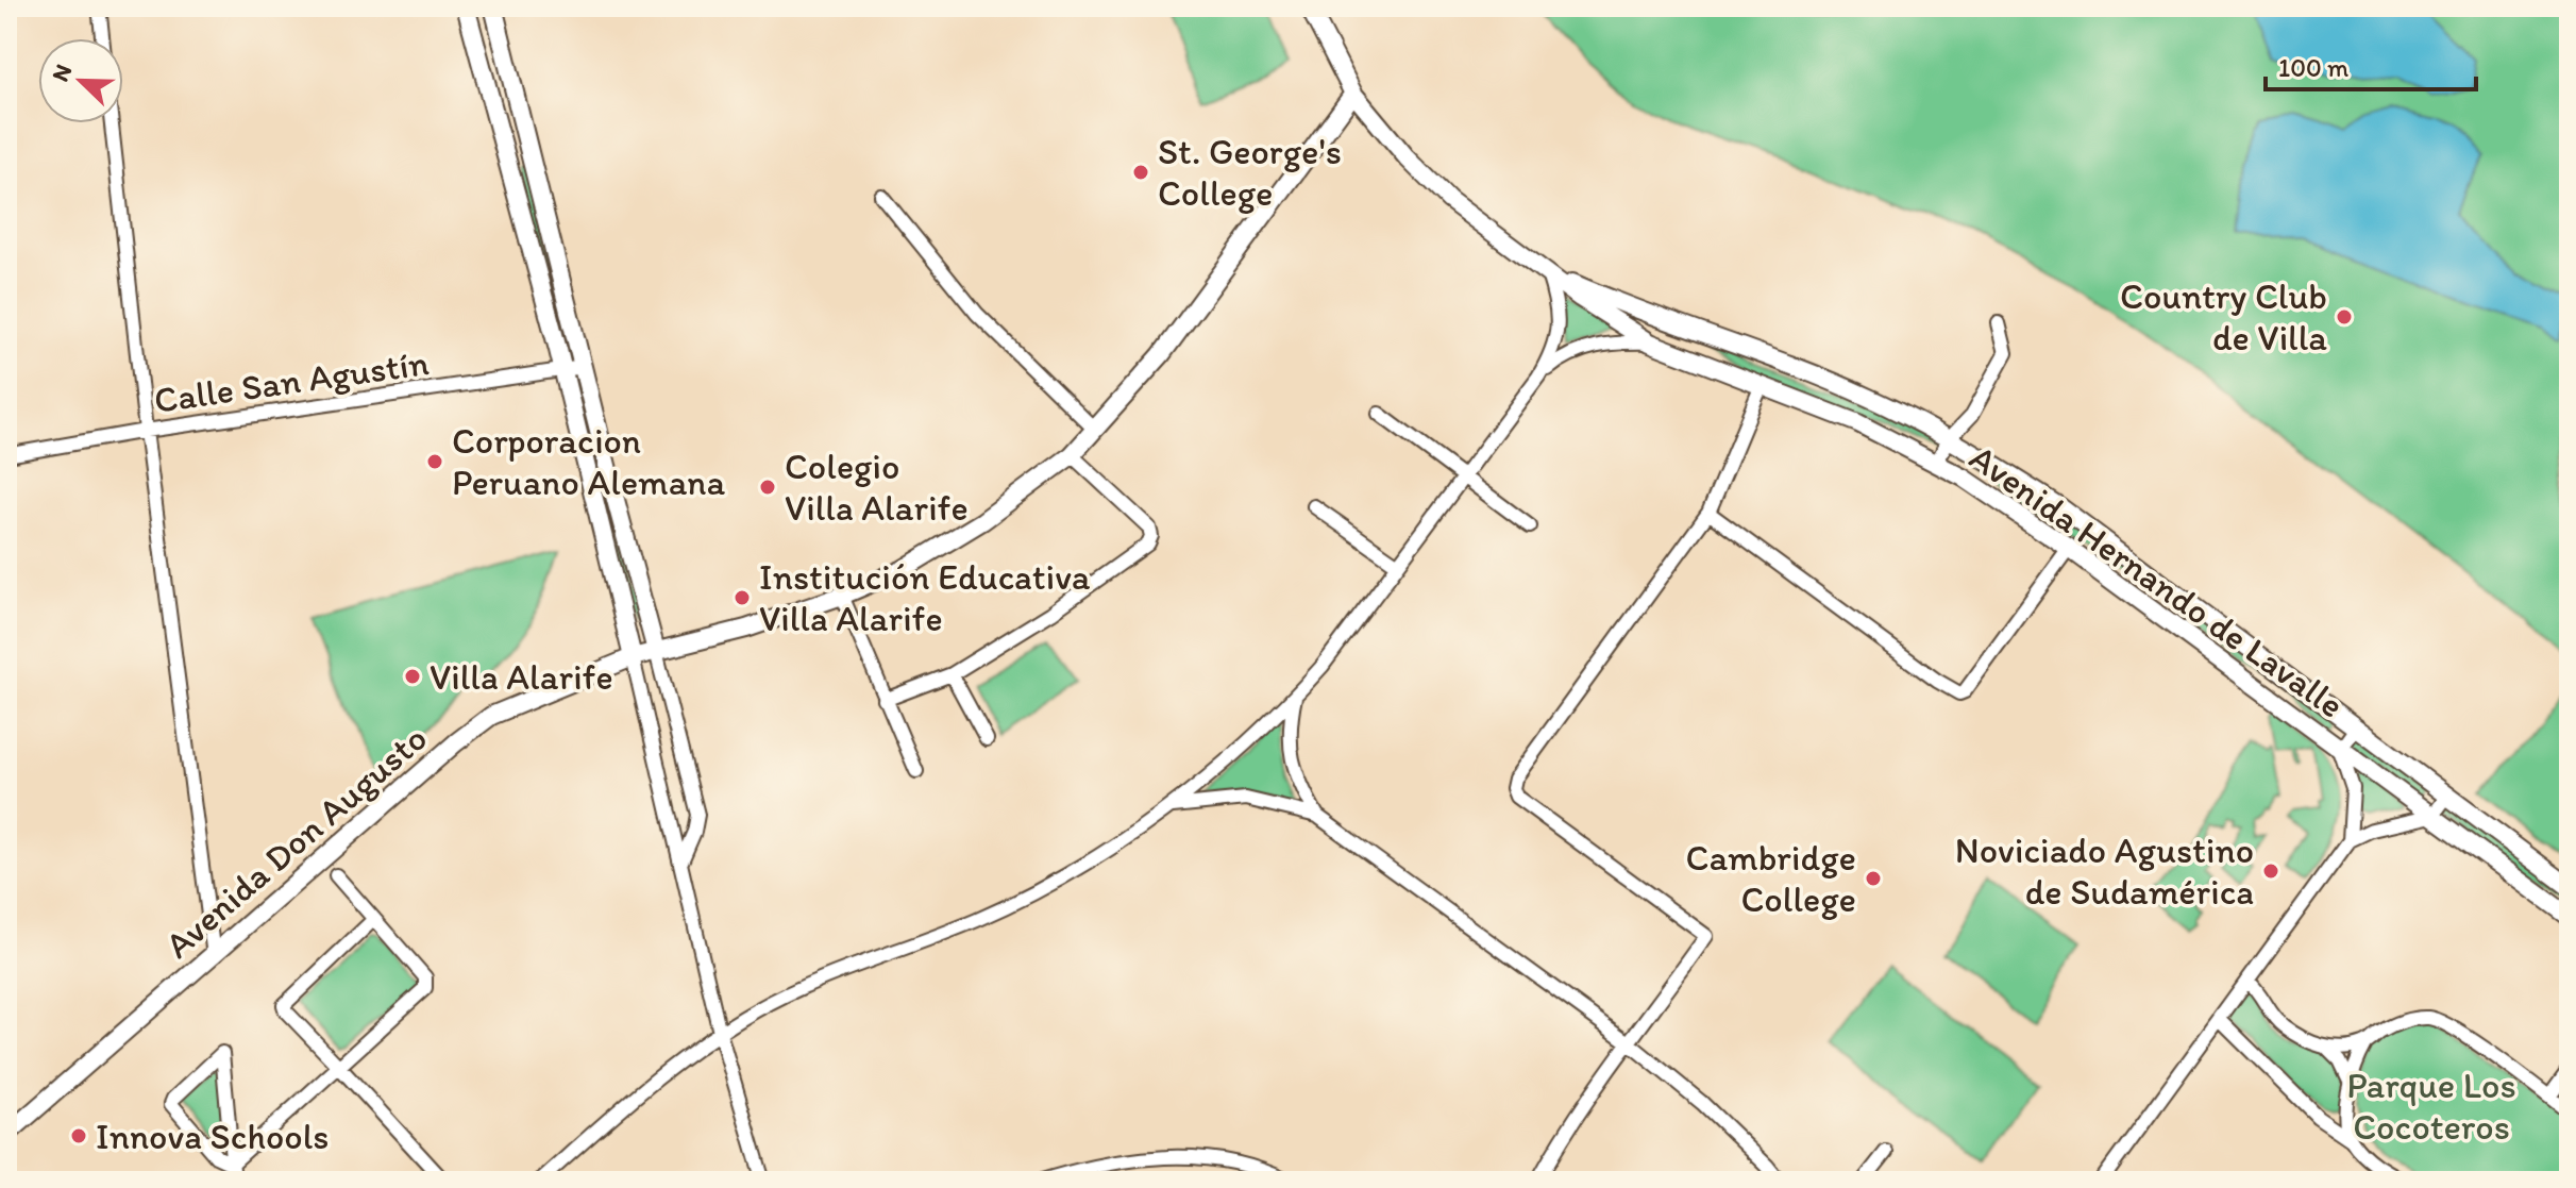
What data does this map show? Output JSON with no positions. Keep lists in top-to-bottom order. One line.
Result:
{"streets":{"street":["Calle San Agustín","Avenida Hernando de Lavalle","Avenida Don Augusto"]},"crossings":[["Avenida Hernando de Lavalle","Avenida Don Augusto"]],"parks":["Parque Los Cocoteros"],"places":["St. George's College","Country Club de Villa","Corporacion Peruano Alemana","Colegio Villa Alarife","Institución Educativa Villa Alarife","Villa Alarife","Noviciado Agustino de Sudamérica","Cambridge College","Innova Schools"],"scale_bar":"100 m","north":"top left"}
